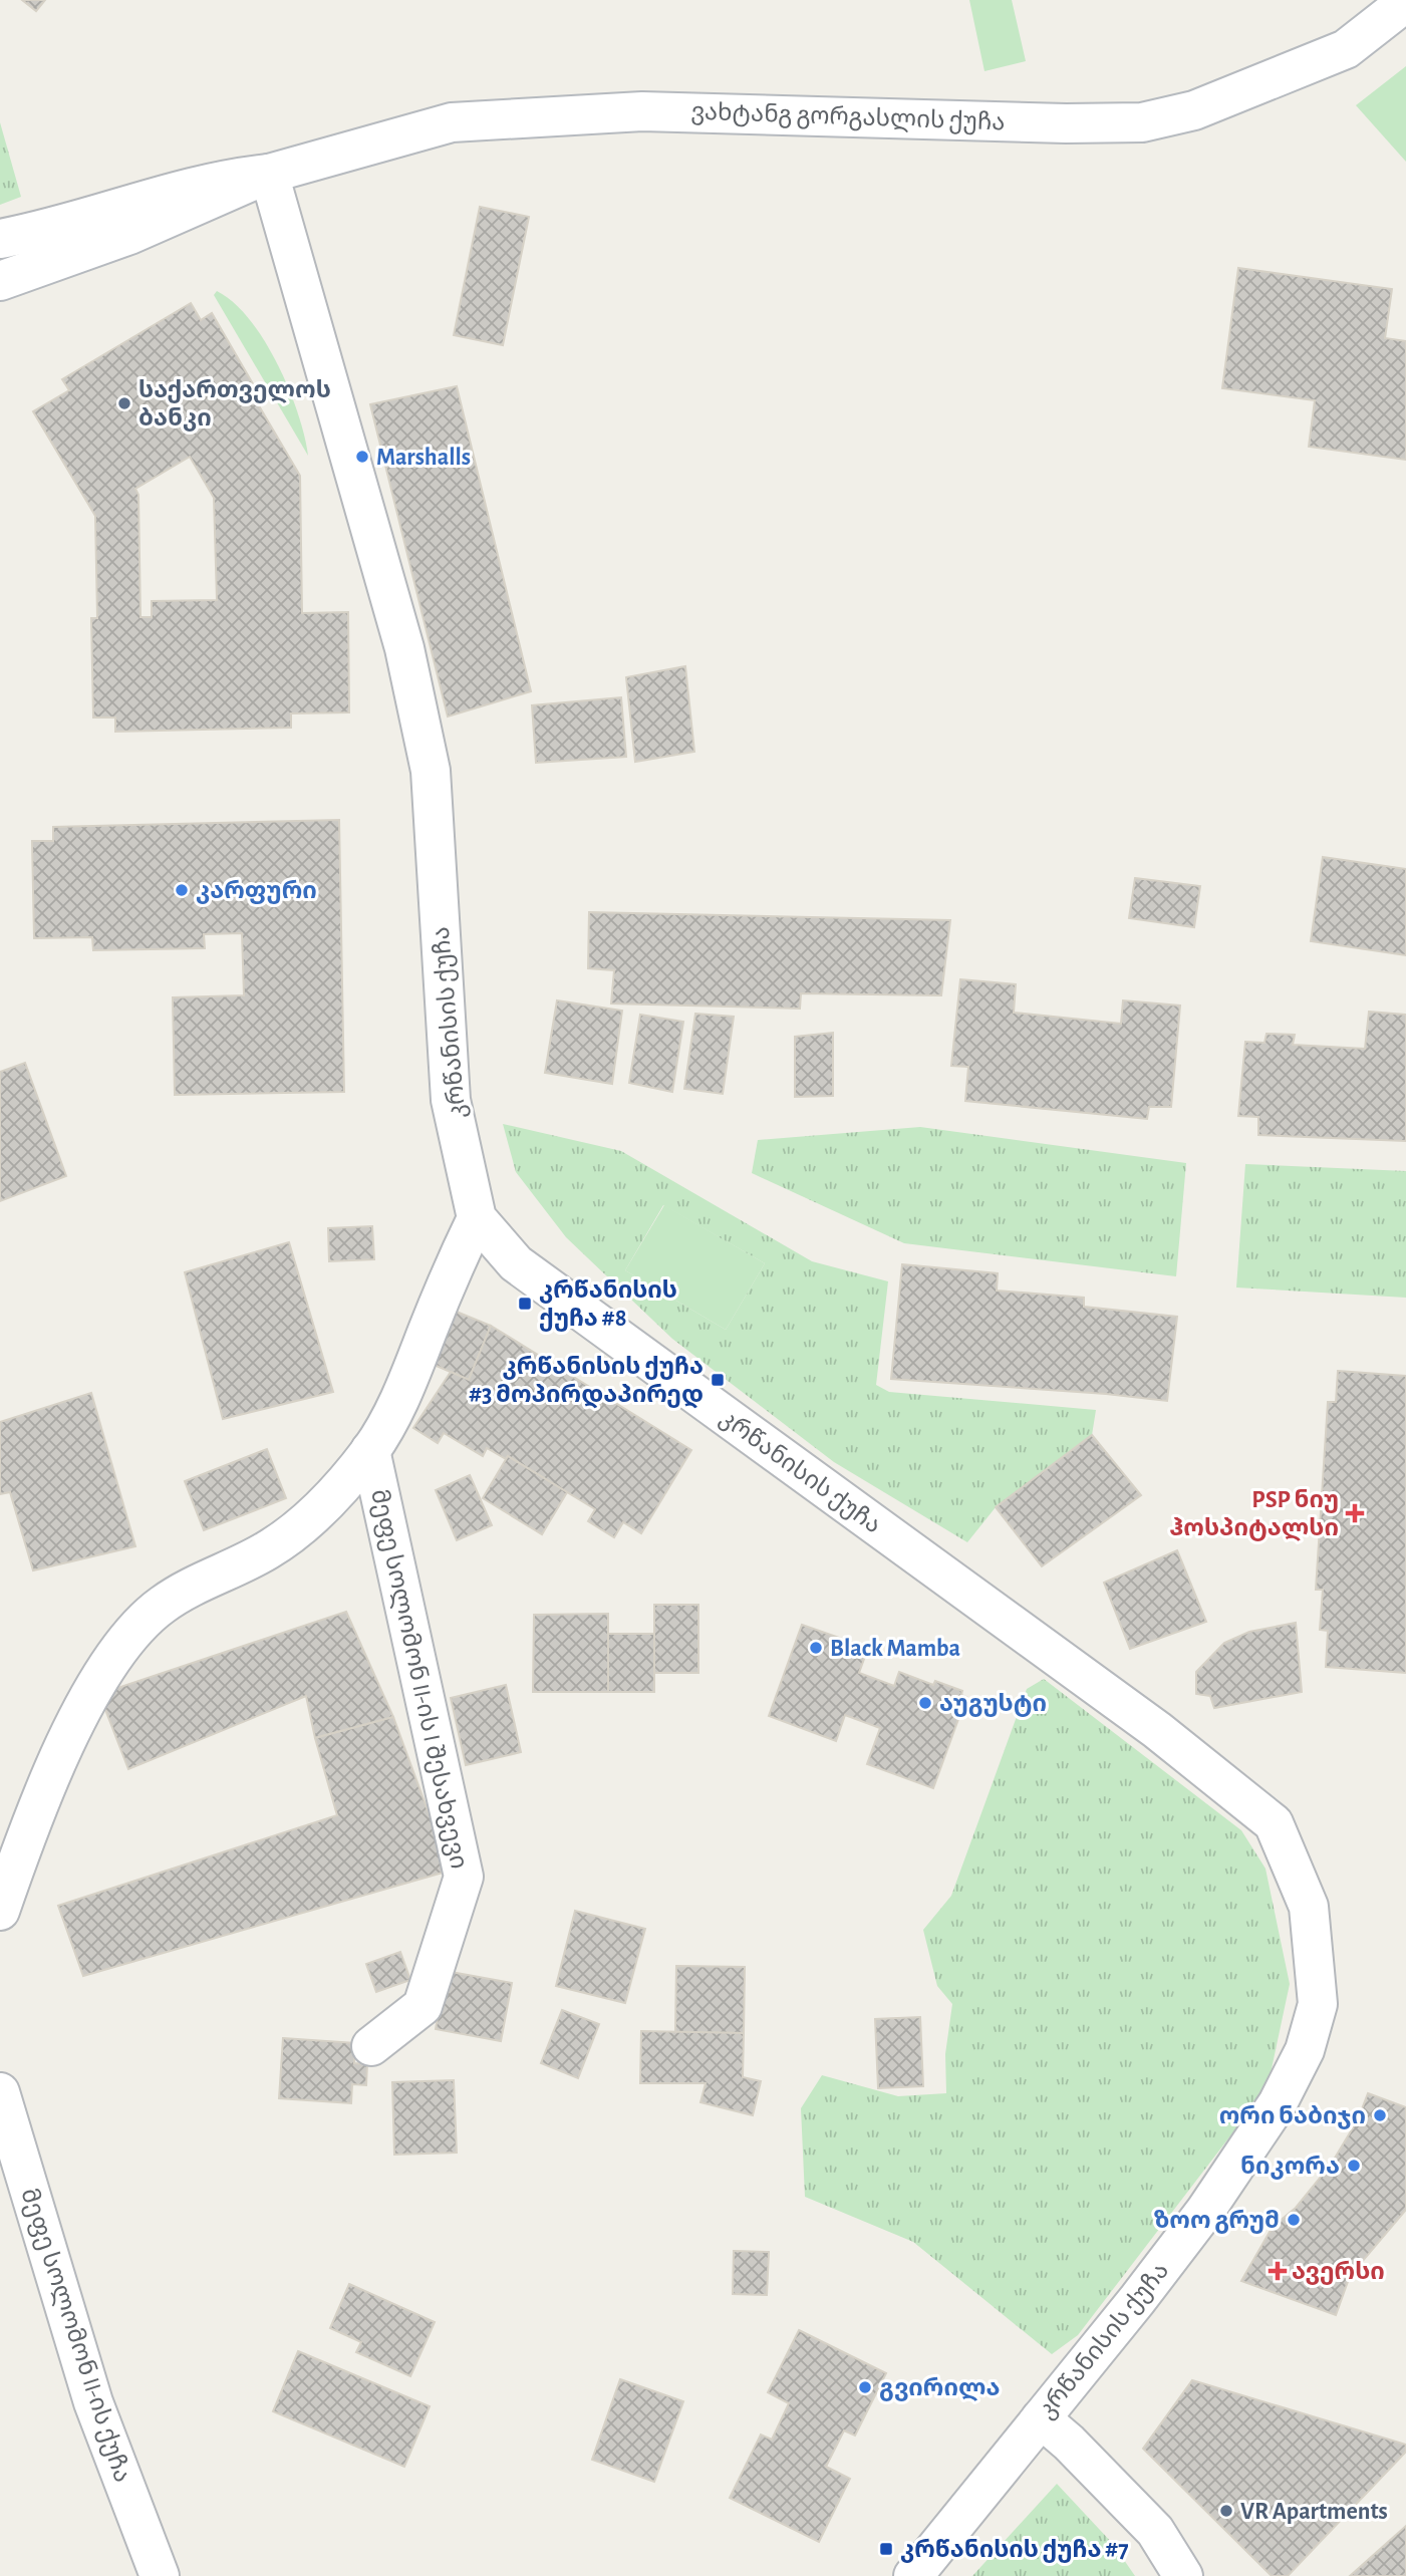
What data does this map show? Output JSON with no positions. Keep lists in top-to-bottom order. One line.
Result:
{"streets":{"street":["ვახტანგ გორგასლის ქუჩა","კრწანისის ქუჩა","მეფე სოლომონ II-ის I შესახვევი","მეფე სოლომონ II-ის ქუჩა"]},"crossings":[["ვახტანგ გორგასლის ქუჩა","კრწანისის ქუჩა"]],"places":{"other":["საქართველოს ბანკი","Marshalls","კარფური","Black Mamba","აუგუსტი","ორი ნაბიჯი","ნიკორა","ზოო გრუმ","გვირილა","VR Apartments"],"transit":["კრწანისის ქუჩა #8","კრწანისის ქუჩა #3 მოპირდაპირედ","კრწანისის ქუჩა #7"],"health":["PSP ნიუ ჰოსპიტალსი","ავერსი"]}}
